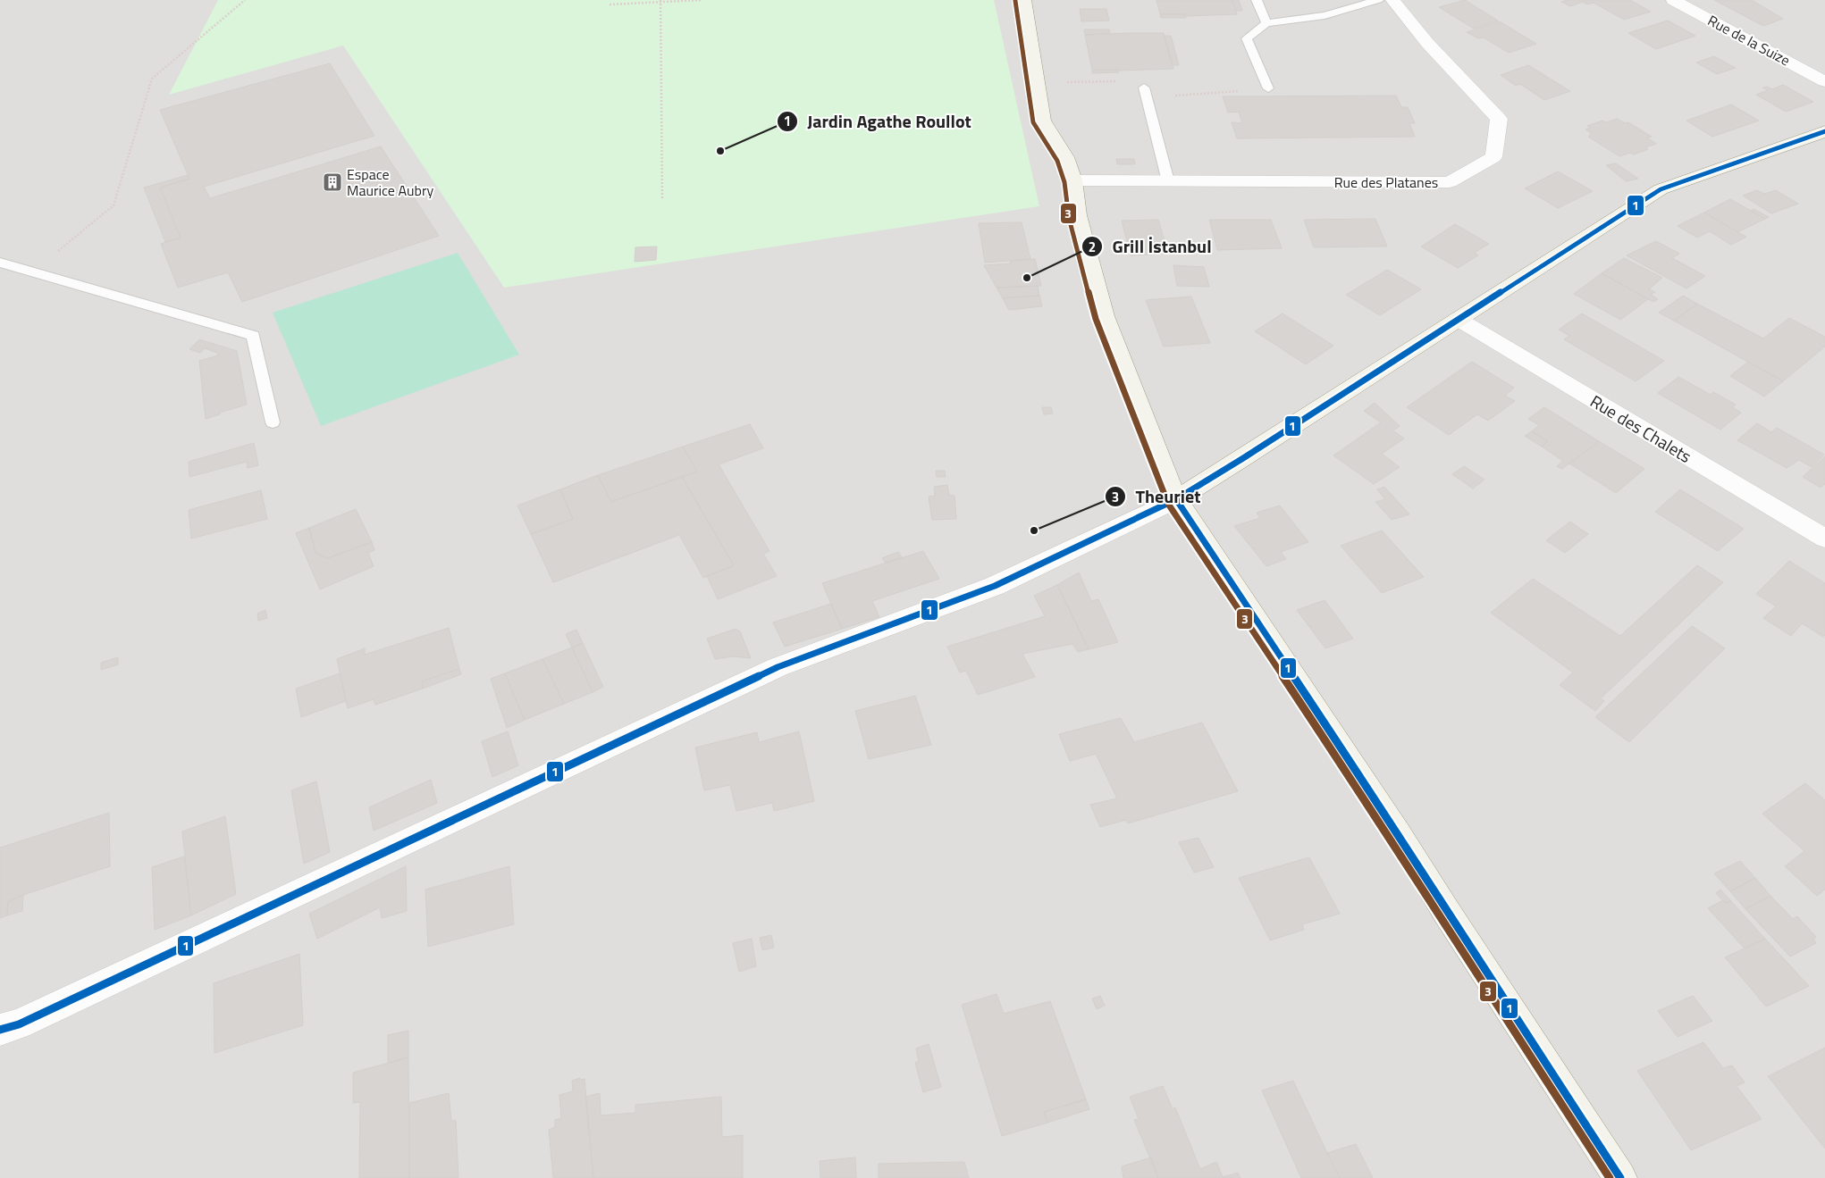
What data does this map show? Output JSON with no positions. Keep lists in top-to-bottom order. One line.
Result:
{"streets":{"street":["Rue de la Suize","Rue des Platanes","Rue des Chalets"]},"places":{"other":["Jardin Agathe Roullot","Grill İstanbul","Theuriet"],"building":["Espace Maurice Aubry"]},"lines":["transit line 3","transit line 1"]}
